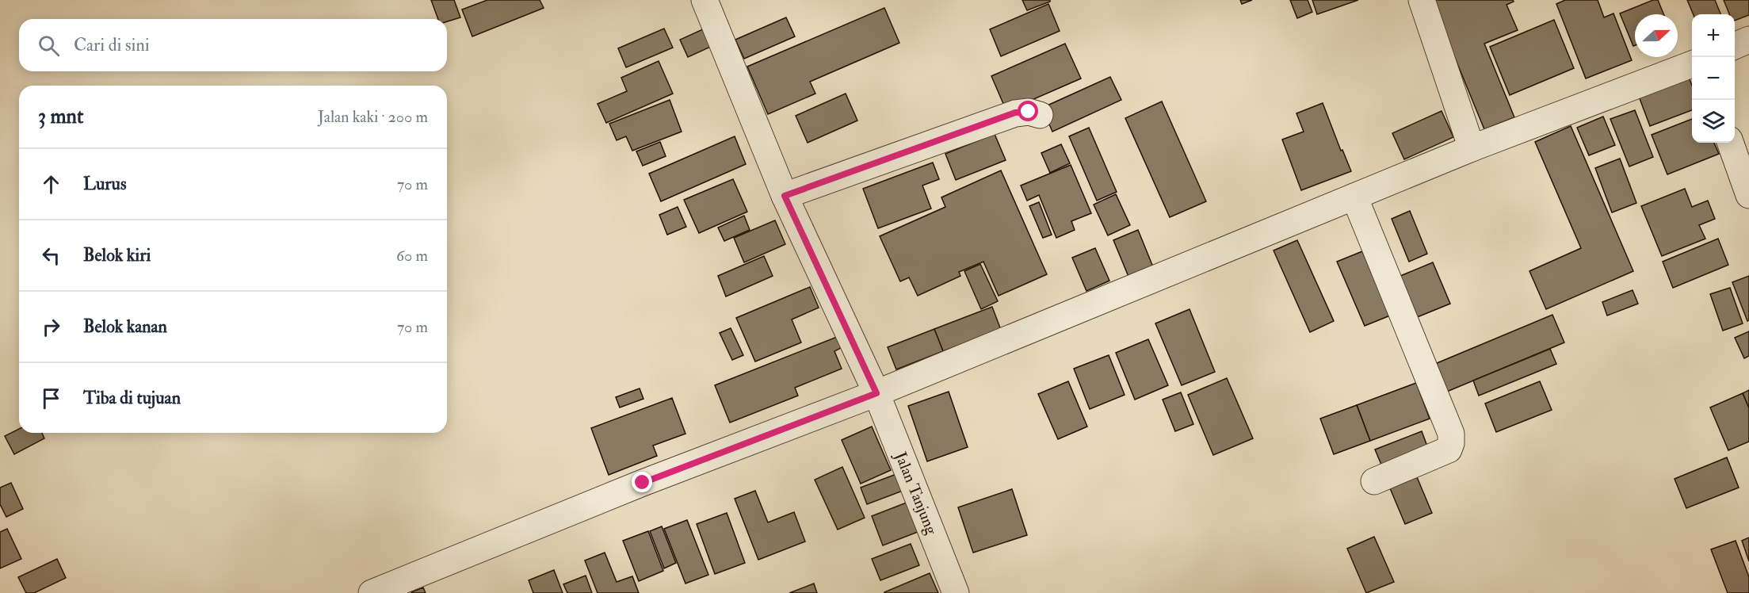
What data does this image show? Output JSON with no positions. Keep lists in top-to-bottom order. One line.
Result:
{"streets":{"street":["Jalan Tanjung"]},"north":"right","page":{"map_buttons":["+","−"],"search":"Cari di sini","heading":["3 mnt","Jalan kaki · 200 m"],"list":[["Lurus","70 m"],["Belok kiri","60 m"],["Belok kanan","70 m"],"Tiba di tujuan"]}}
